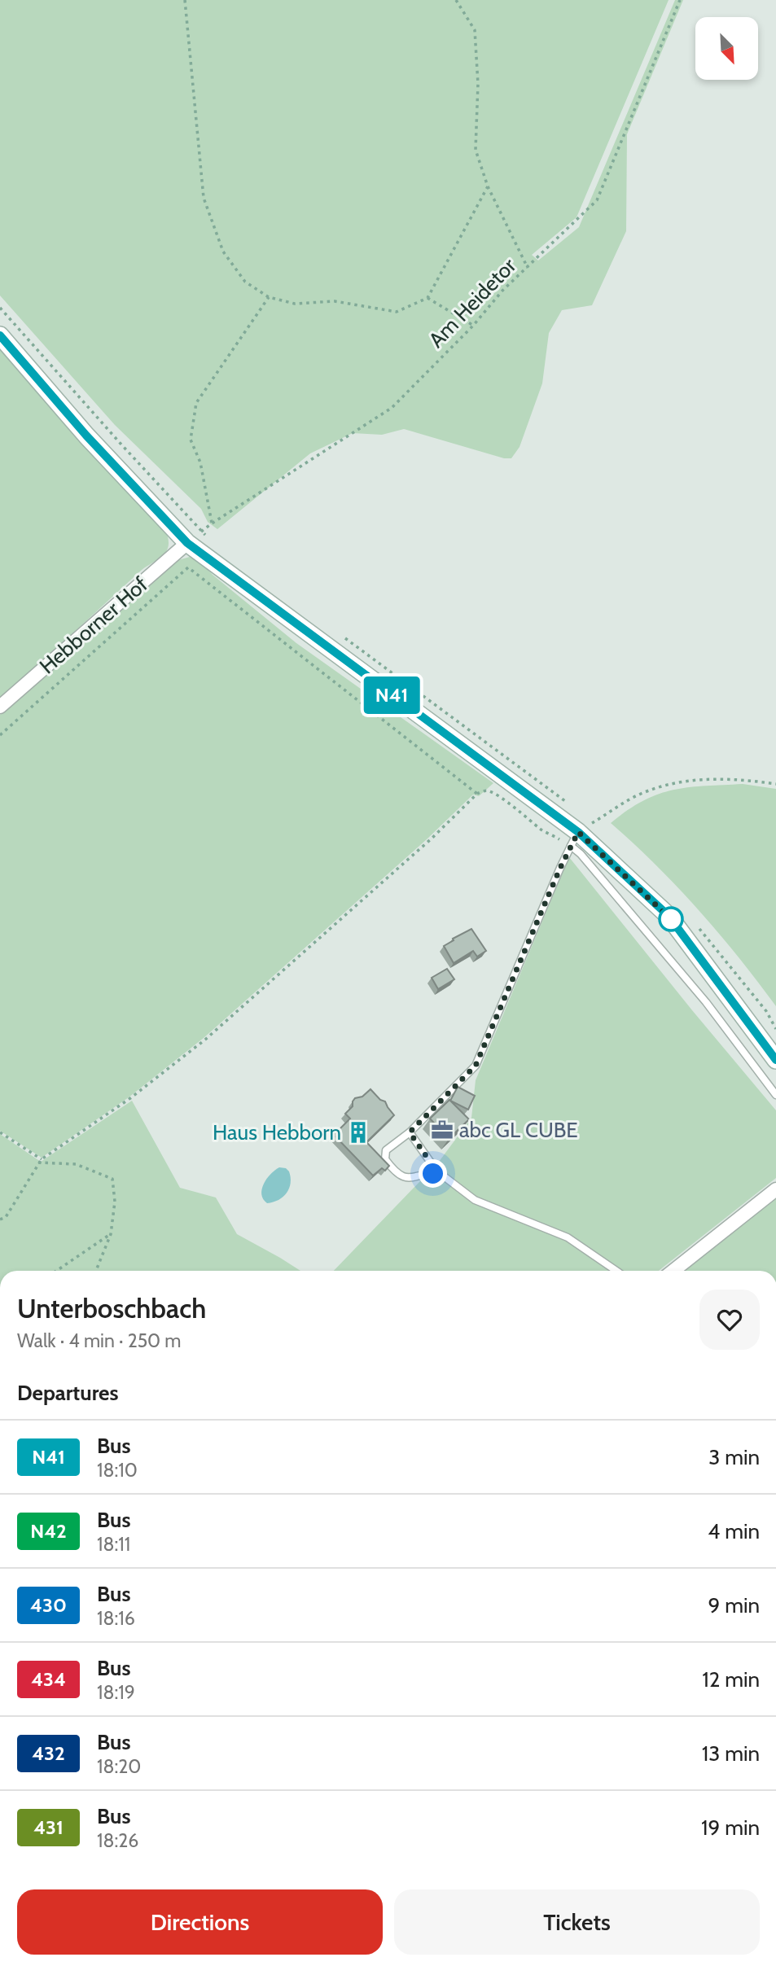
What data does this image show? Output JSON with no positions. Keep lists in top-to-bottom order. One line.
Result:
{"streets":{"street":["Hebborner Hof"],"path":["Am Heidetor"]},"crossings":[["Am Heidetor","Hebborner Hof"]],"places":{"office":["abc GL CUBE"],"building":["Haus Hebborn"]},"lines":["bus line N41"],"north":"bottom right","page":{"on_map":"N41","heading":[["Unterboschbach","Walk · 4 min · 250 m"],"Departures"],"list":[{"mark":"N41","name":"Bus","note":"18:10","value":"3 min"},{"mark":"N42","name":"Bus","note":"18:11","value":"4 min"},{"mark":"430","name":"Bus","note":"18:16","value":"9 min"},{"mark":"434","name":"Bus","note":"18:19","value":"12 min"},{"mark":"432","name":"Bus","note":"18:20","value":"13 min"},{"mark":"431","name":"Bus","note":"18:26","value":"19 min"}],"buttons":["Directions","Tickets"]}}
